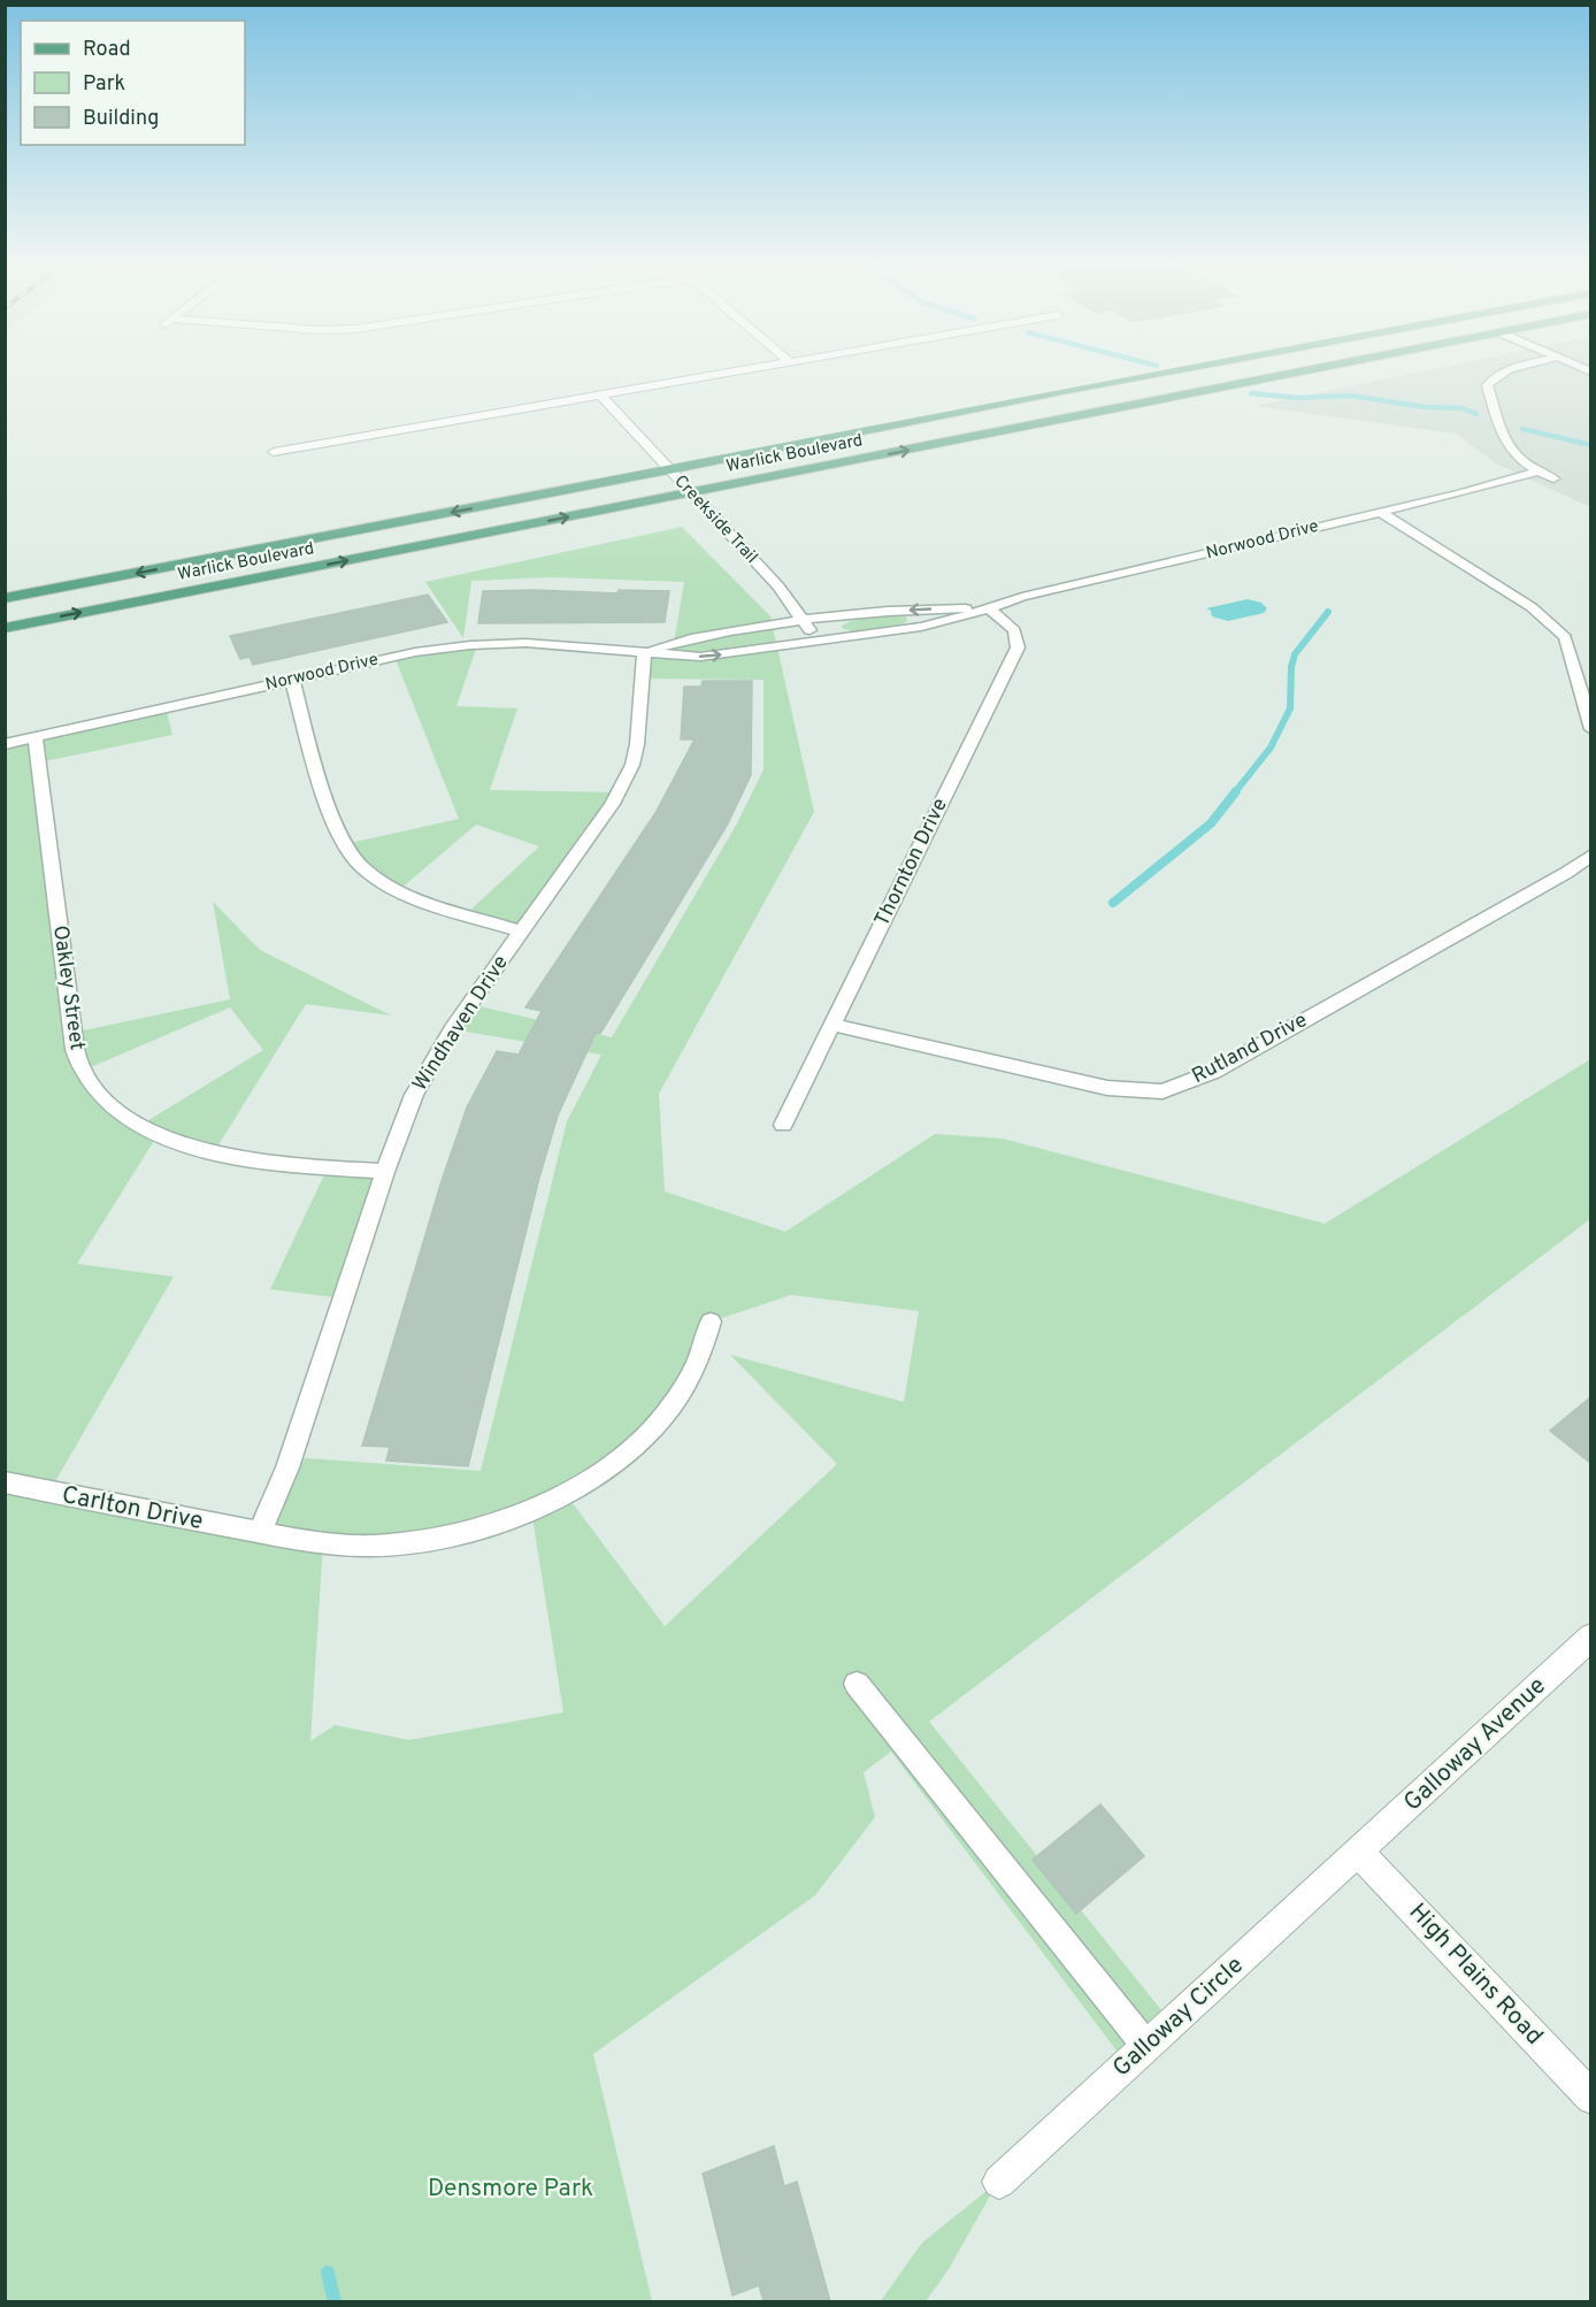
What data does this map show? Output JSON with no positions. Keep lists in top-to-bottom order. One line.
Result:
{"streets":{"main road":["Warlick Boulevard"],"street":["Creekside Trail","Galloway Avenue","High Plains Road","Galloway Circle"],"lane":["Norwood Drive","Thornton Drive","Oakley Street","Windhaven Drive","Rutland Drive","Carlton Drive"]},"crossings":[["Warlick Boulevard","Creekside Trail"],["Creekside Trail","Norwood Drive"],["Norwood Drive","Thornton Drive"],["Norwood Drive","Oakley Street"],["Norwood Drive","Windhaven Drive"],["Thornton Drive","Rutland Drive"],["Oakley Street","Windhaven Drive"],["Windhaven Drive","Carlton Drive"],["Galloway Avenue","High Plains Road"],["Galloway Avenue","Galloway Circle"],["High Plains Road","Galloway Circle"]],"parks":["Densmore Park"],"legend":["Road","Park","Building"]}
